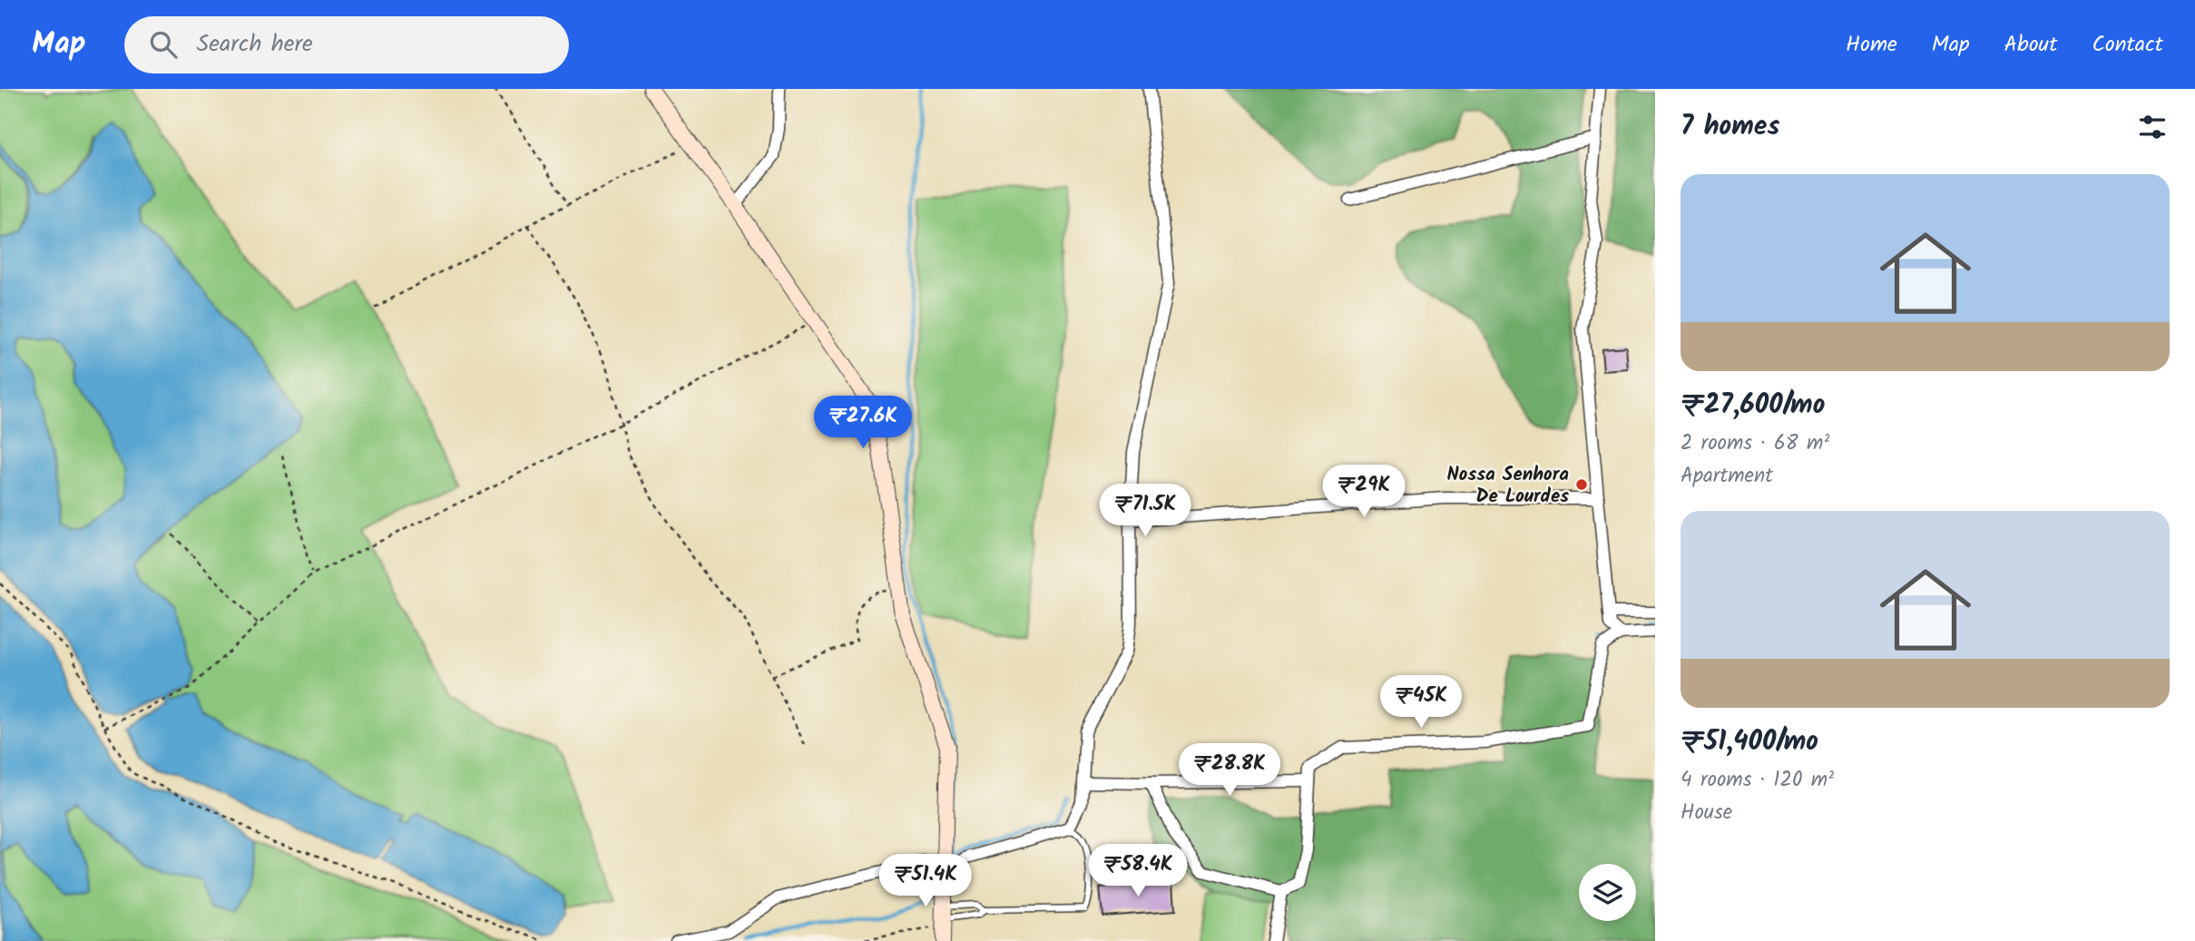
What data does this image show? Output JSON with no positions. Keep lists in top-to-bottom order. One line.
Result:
{"places":["Nossa Senhora De Lourdes"],"page":{"header":"Map","search":"Search here","nav":["Home","Map","About","Contact"],"heading":"7 homes","list":[{"name":"₹27,600/mo","note":"2 rooms · 68 m² · Apartment"},{"name":"₹51,400/mo","note":"4 rooms · 120 m² · House"}],"price":["₹27.6K","₹29K","₹71.5K","₹45K","₹28.8K","₹58.4K","₹51.4K"]}}
